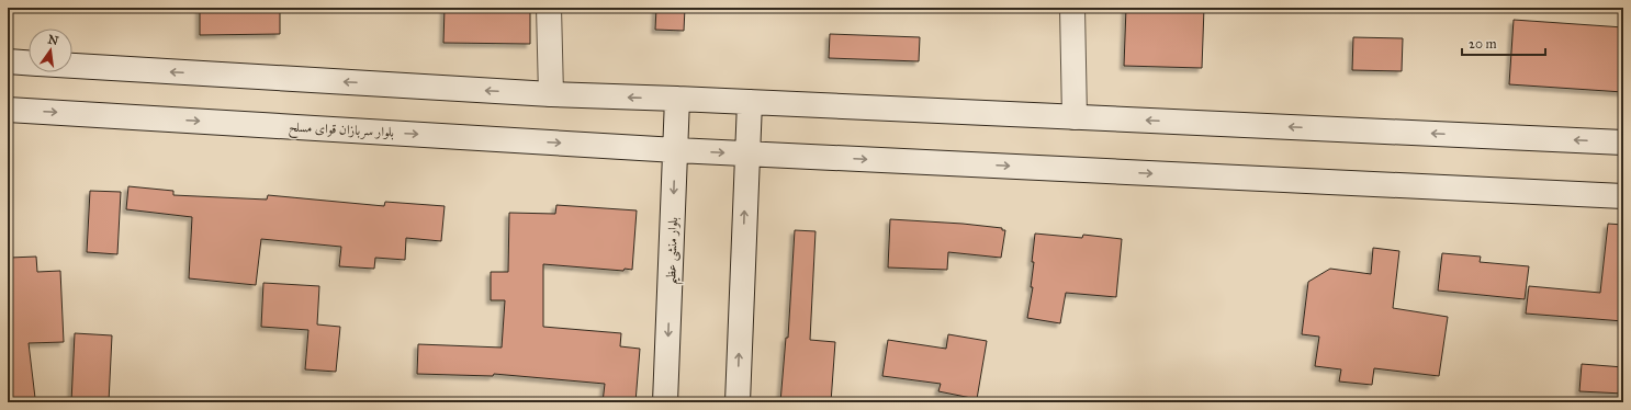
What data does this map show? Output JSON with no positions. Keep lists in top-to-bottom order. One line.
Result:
{"streets":{"main road":["بلوار سربازان قوای مسلح","بلوار منشی عظیم"]},"crossings":[["بلوار سربازان قوای مسلح","بلوار منشی عظیم"]],"scale_bar":"20 m","north":"top"}
